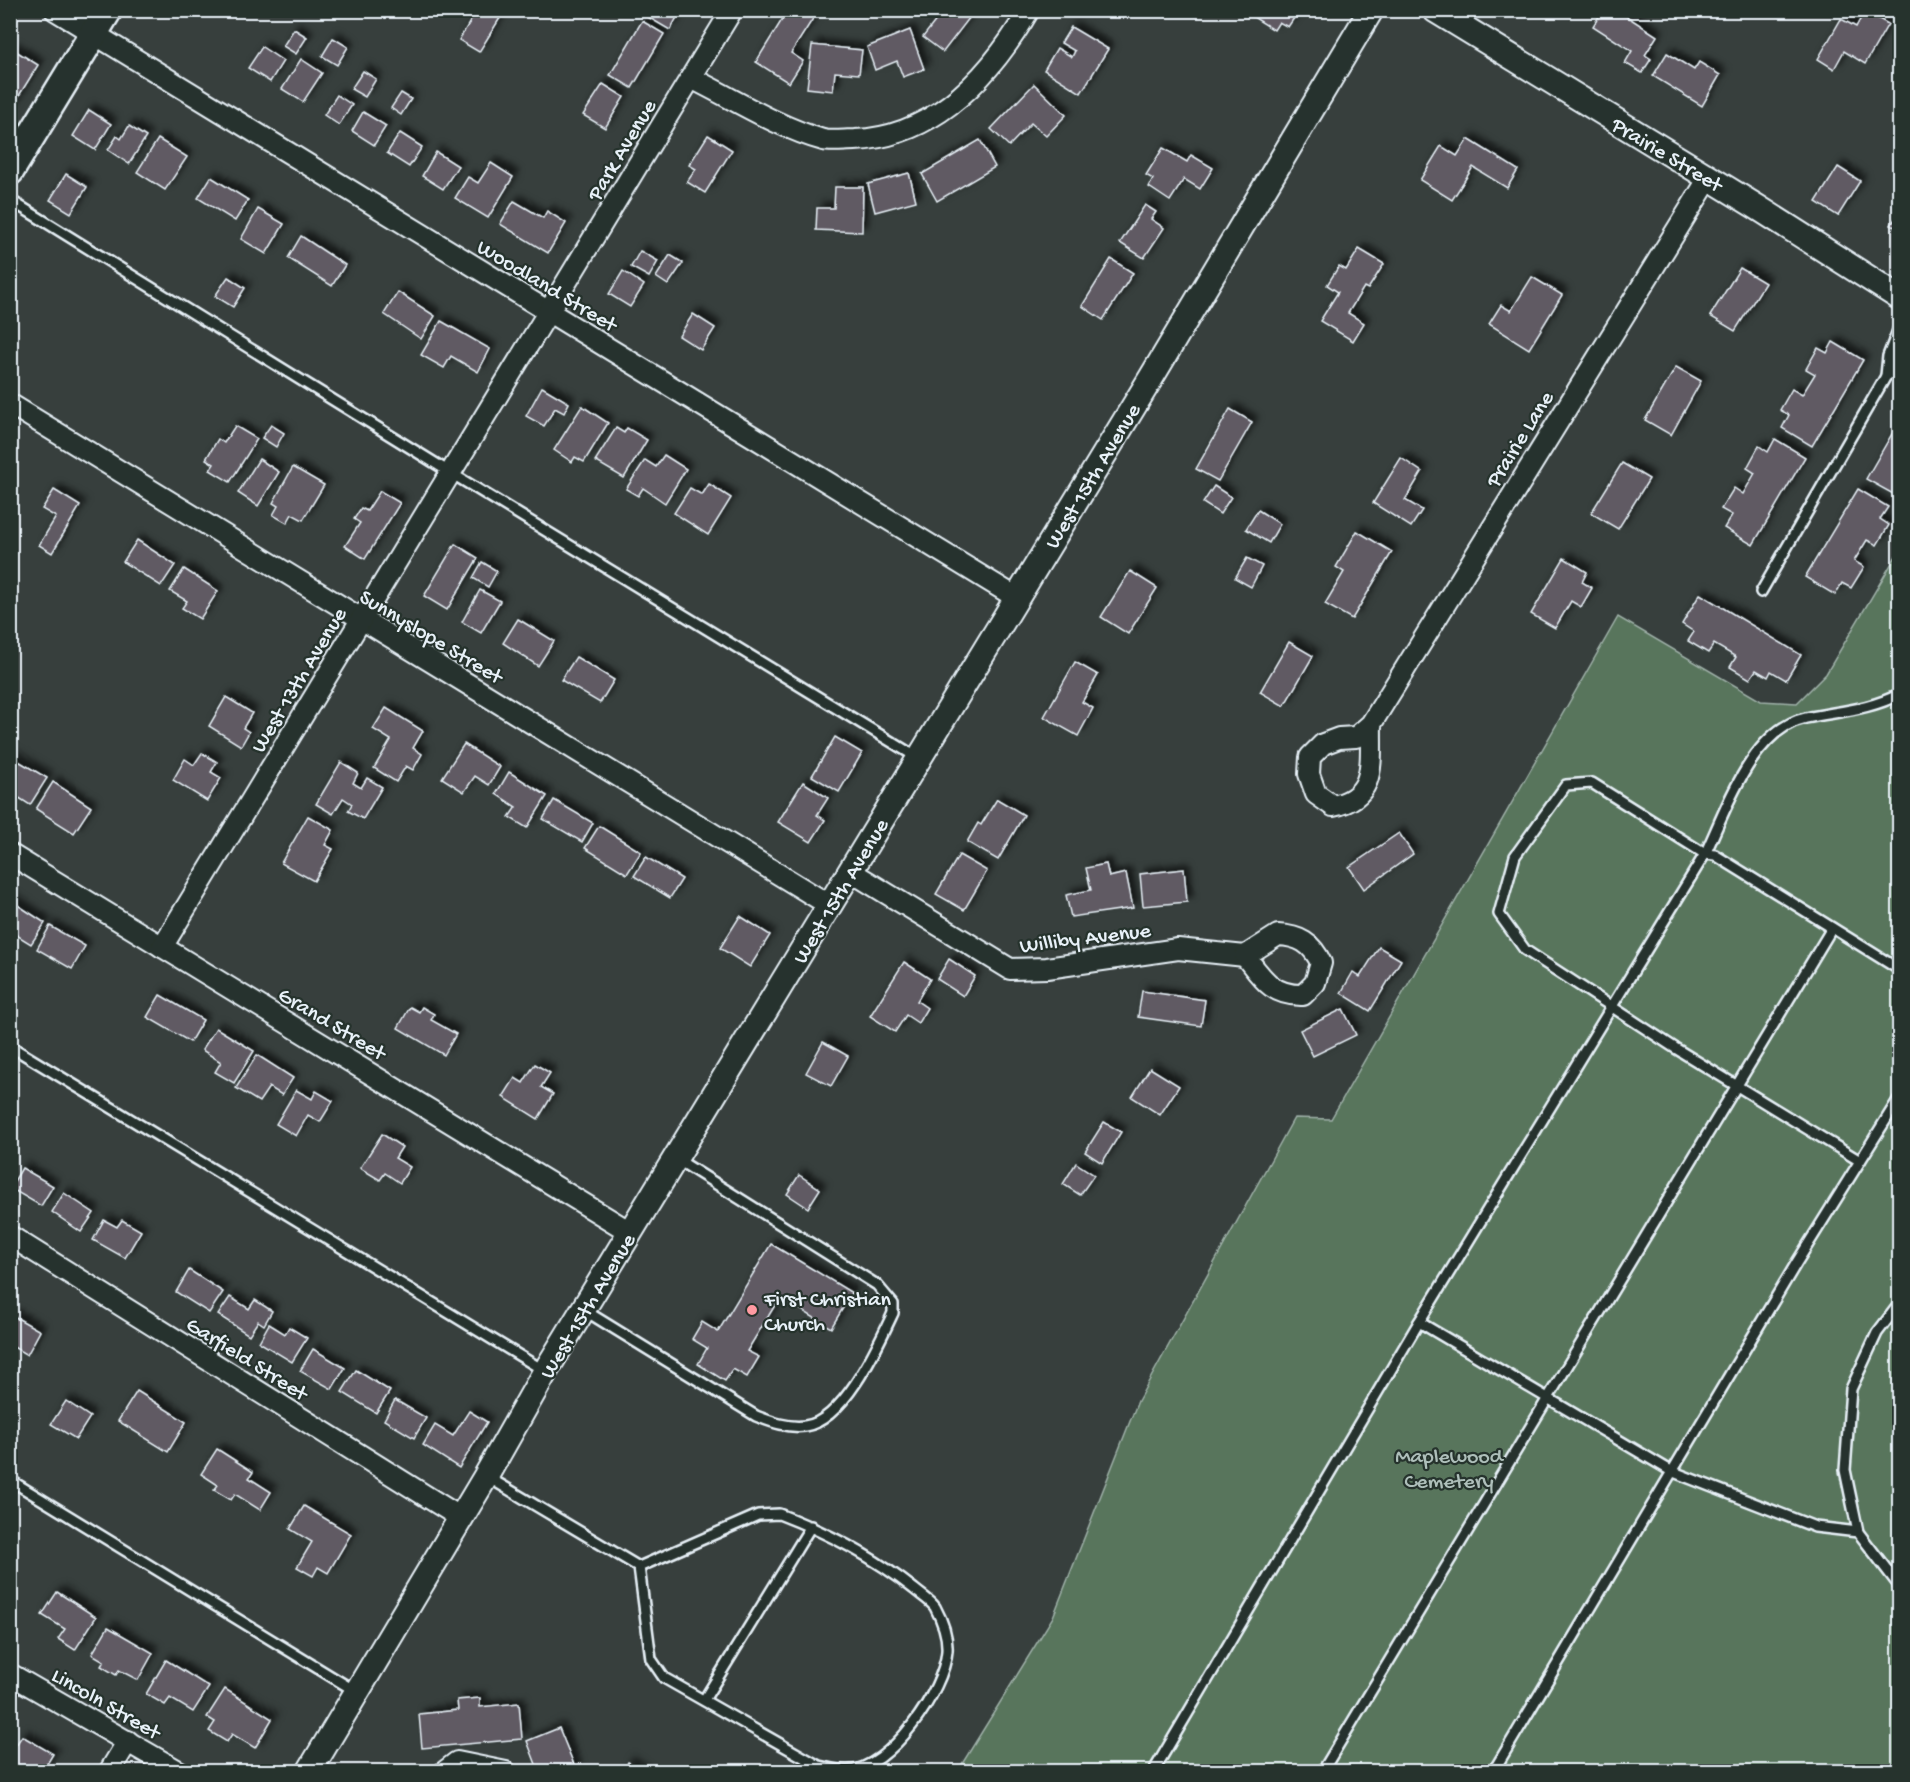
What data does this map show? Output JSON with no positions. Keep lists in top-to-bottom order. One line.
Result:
{"streets":{"street":["Park Avenue","Prairie Street","Woodland Street","Prairie Lane","West 15th Avenue","Sunnyslope Street","West 13th Avenue","Williby Avenue","Grand Street","Garfield Street","Lincoln Street"]},"crossings":[["Park Avenue","Woodland Street"],["Park Avenue","West 13th Avenue"],["Prairie Street","Prairie Lane"],["Woodland Street","West 15th Avenue"],["Woodland Street","West 13th Avenue"],["West 15th Avenue","Sunnyslope Street"],["West 15th Avenue","Williby Avenue"],["West 15th Avenue","Grand Street"],["West 15th Avenue","Garfield Street"],["Sunnyslope Street","West 13th Avenue"],["West 13th Avenue","Grand Street"]],"parks":["Maplewood Cemetery"],"places":["First Christian Church"]}
